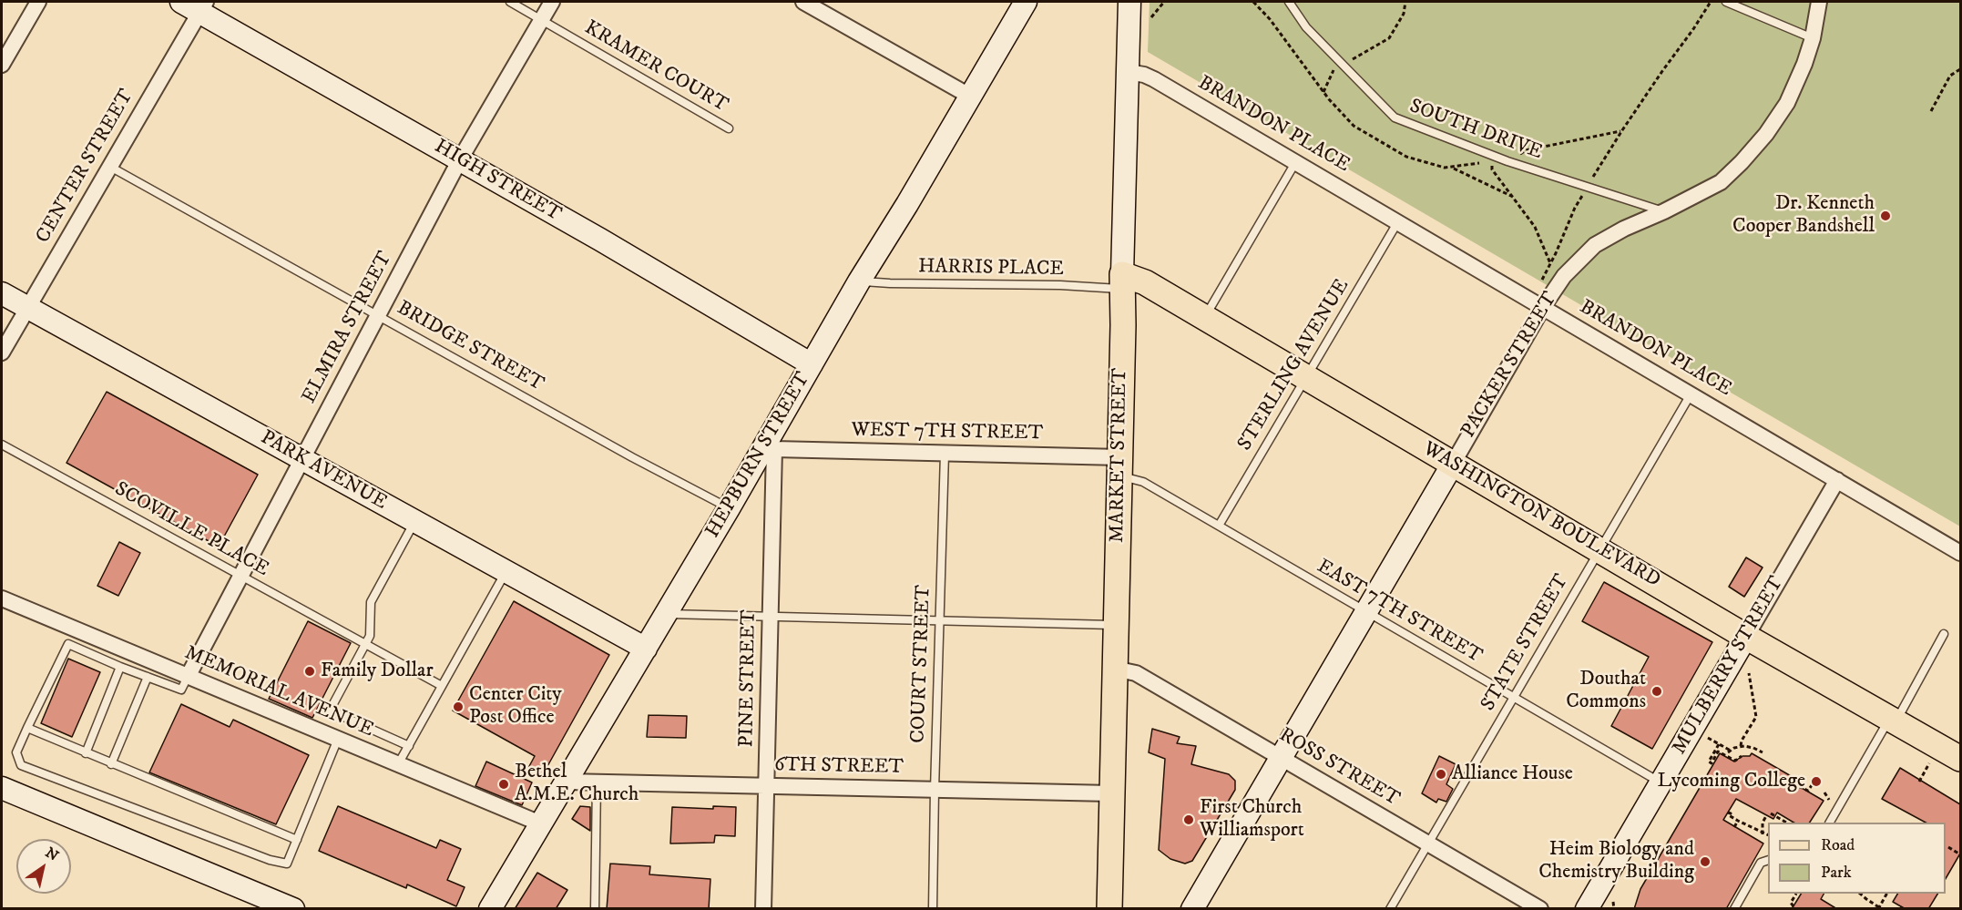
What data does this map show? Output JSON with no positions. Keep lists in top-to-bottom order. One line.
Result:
{"streets":{"main road":["HIGH STREET","PACKER STREET","HEPBURN STREET","MARKET STREET","PARK AVENUE","WASHINGTON BOULEVARD","MULBERRY STREET"],"street":["BRANDON PLACE","CENTER STREET","ELMIRA STREET","WEST 7TH STREET","PINE STREET","MEMORIAL AVENUE","6TH STREET","ROSS STREET"],"lane":["KRAMER COURT","SOUTH DRIVE","HARRIS PLACE","BRIDGE STREET","STERLING AVENUE","SCOVILLE PLACE","EAST 7TH STREET","STATE STREET","COURT STREET"]},"crossings":[["KRAMER COURT","ELMIRA STREET"],["BRANDON PLACE","STERLING AVENUE"],["BRANDON PLACE","PACKER STREET"],["BRANDON PLACE","MARKET STREET"],["BRANDON PLACE","STATE STREET"],["BRANDON PLACE","MULBERRY STREET"],["SOUTH DRIVE","PACKER STREET"],["CENTER STREET","HIGH STREET"],["CENTER STREET","BRIDGE STREET"],["CENTER STREET","PARK AVENUE"],["HIGH STREET","ELMIRA STREET"],["HIGH STREET","HEPBURN STREET"],["HARRIS PLACE","HEPBURN STREET"],["HARRIS PLACE","MARKET STREET"],["HARRIS PLACE","WASHINGTON BOULEVARD"],["ELMIRA STREET","BRIDGE STREET"],["ELMIRA STREET","PARK AVENUE"],["ELMIRA STREET","SCOVILLE PLACE"],["ELMIRA STREET","MEMORIAL AVENUE"],["BRIDGE STREET","HEPBURN STREET"],["STERLING AVENUE","WASHINGTON BOULEVARD"],["STERLING AVENUE","EAST 7TH STREET"],["PACKER STREET","WASHINGTON BOULEVARD"],["PACKER STREET","EAST 7TH STREET"],["PACKER STREET","ROSS STREET"],["WEST 7TH STREET","HEPBURN STREET"],["WEST 7TH STREET","MARKET STREET"],["WEST 7TH STREET","EAST 7TH STREET"],["WEST 7TH STREET","COURT STREET"],["WEST 7TH STREET","PINE STREET"],["HEPBURN STREET","PARK AVENUE"],["HEPBURN STREET","PINE STREET"],["HEPBURN STREET","MEMORIAL AVENUE"],["HEPBURN STREET","6TH STREET"],["MARKET STREET","WASHINGTON BOULEVARD"],["MARKET STREET","EAST 7TH STREET"],["MARKET STREET","6TH STREET"],["MARKET STREET","ROSS STREET"],["WASHINGTON BOULEVARD","STATE STREET"],["WASHINGTON BOULEVARD","MULBERRY STREET"],["EAST 7TH STREET","STATE STREET"],["EAST 7TH STREET","MULBERRY STREET"],["STATE STREET","ROSS STREET"],["COURT STREET","6TH STREET"],["PINE STREET","6TH STREET"]],"places":["Dr. Kenneth Cooper Bandshell","Family Dollar","Douthat Commons","Center City Post Office","Alliance House","Lycoming College","Bethel A.M.E. Church","First Church Williamsport","Heim Biology and Chemistry Building"],"legend":["Road","Park"],"north":"top right"}
